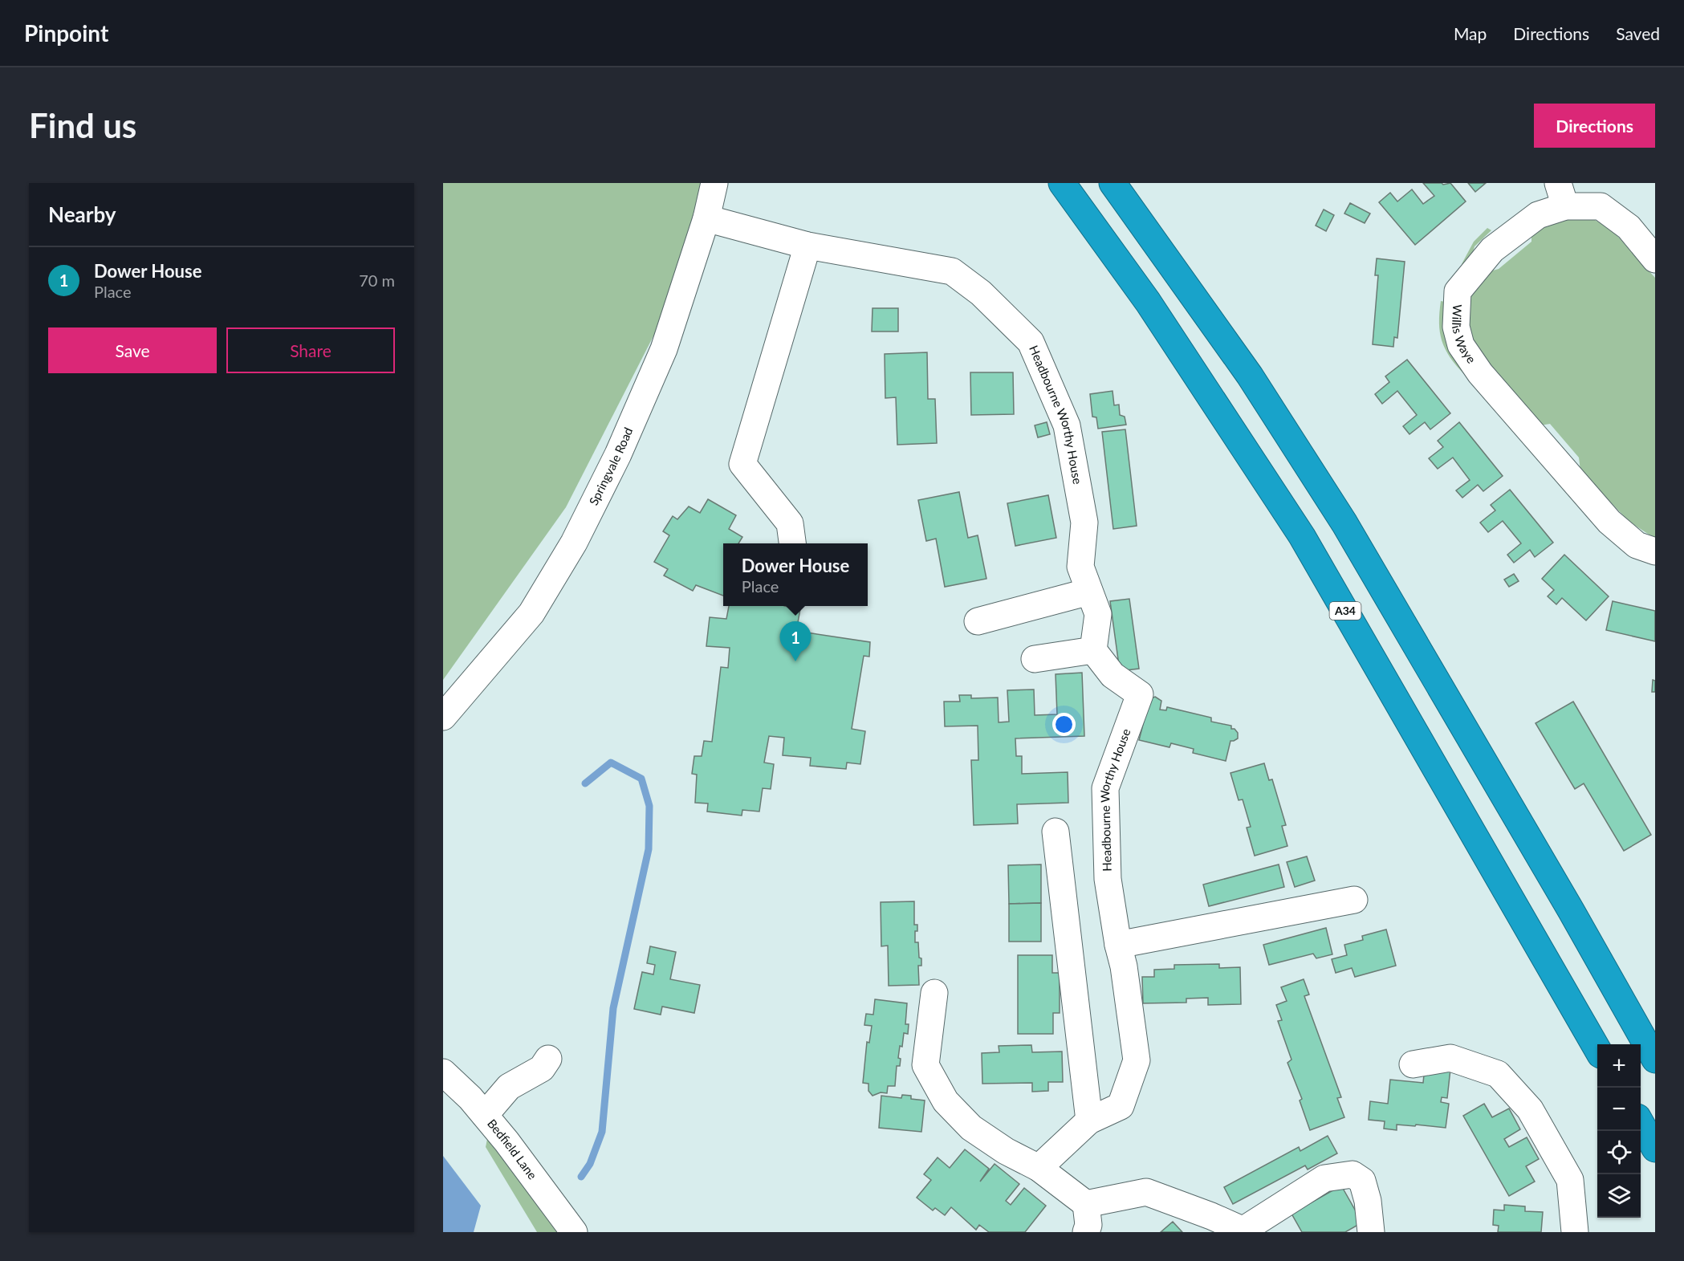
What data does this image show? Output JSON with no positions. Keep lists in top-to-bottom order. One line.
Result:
{"streets":{"highway":["A34"],"street":["Willis Waye","Headbourne Worthy House","Springvale Road","Bedfield Lane"]},"crossings":[["Headbourne Worthy House","Springvale Road"]],"page":{"header":"Pinpoint","nav":["Map","Directions","Saved"],"buttons":["Directions",["Save","Share"]],"title":"Find us","heading":"Nearby","list":[{"mark":"1","name":"Dower House","note":"Place","value":"70 m"}],"popup":["Dower House","Place"],"pins":"1","map_buttons":["+","−"]}}
